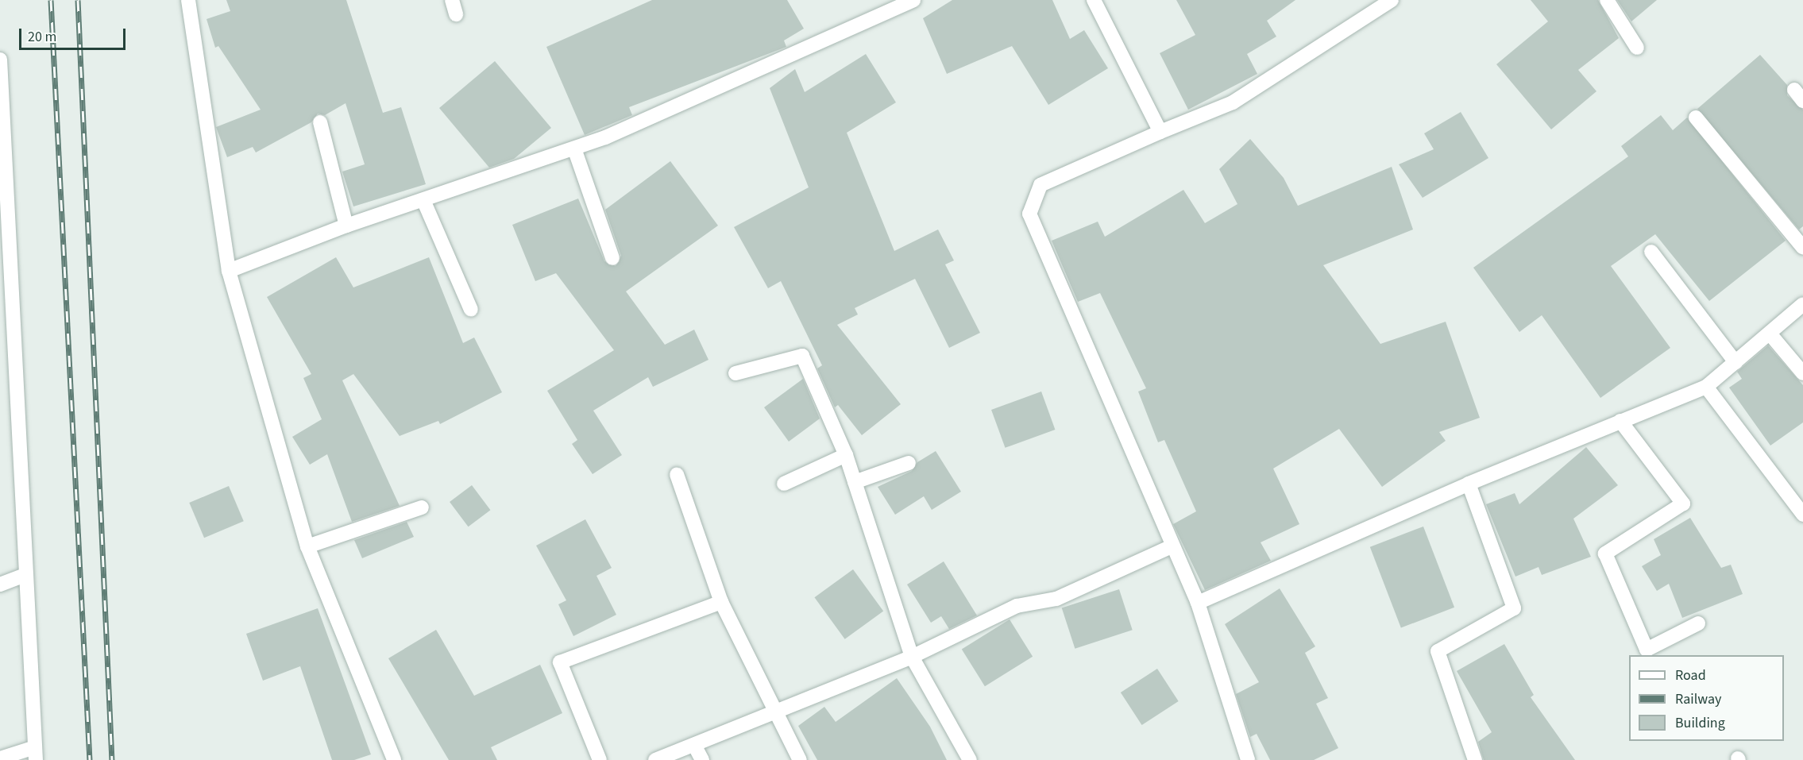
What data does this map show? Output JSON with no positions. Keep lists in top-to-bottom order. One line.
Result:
{"legend":["Road","Railway","Building"],"scale_bar":"20 m"}
